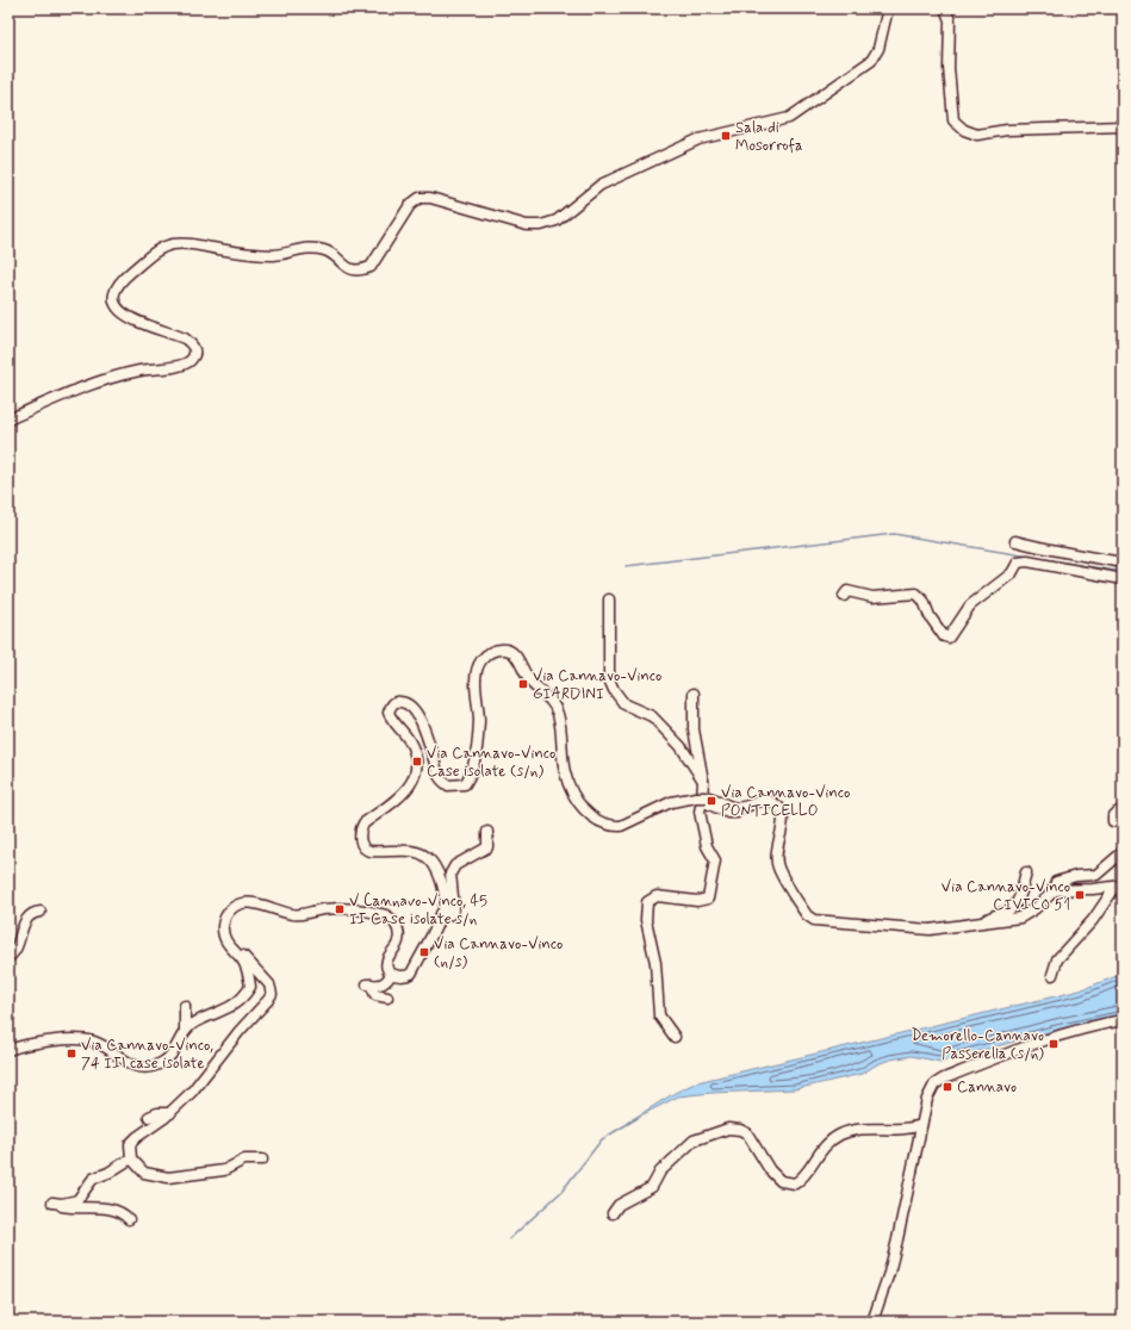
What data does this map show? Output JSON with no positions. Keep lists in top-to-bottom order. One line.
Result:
{"places":{"transit":["Sala di Mosorrofa","Via Cannavo-Vinco GIARDINI","Via Cannavo-Vinco Case isolate (s/n)","Via Cannavo-Vinco PONTICELLO","Via Cannavo-Vinco CIVICO 51","V Cannavo-Vinco, 45 II Case isolate s/n","Via Cannavo-Vinco (n/s)","Demorello-Cannavo Passerella (s/n)","Via Cannavo-Vinco, 74 III case isolate","Cannavo"]}}
